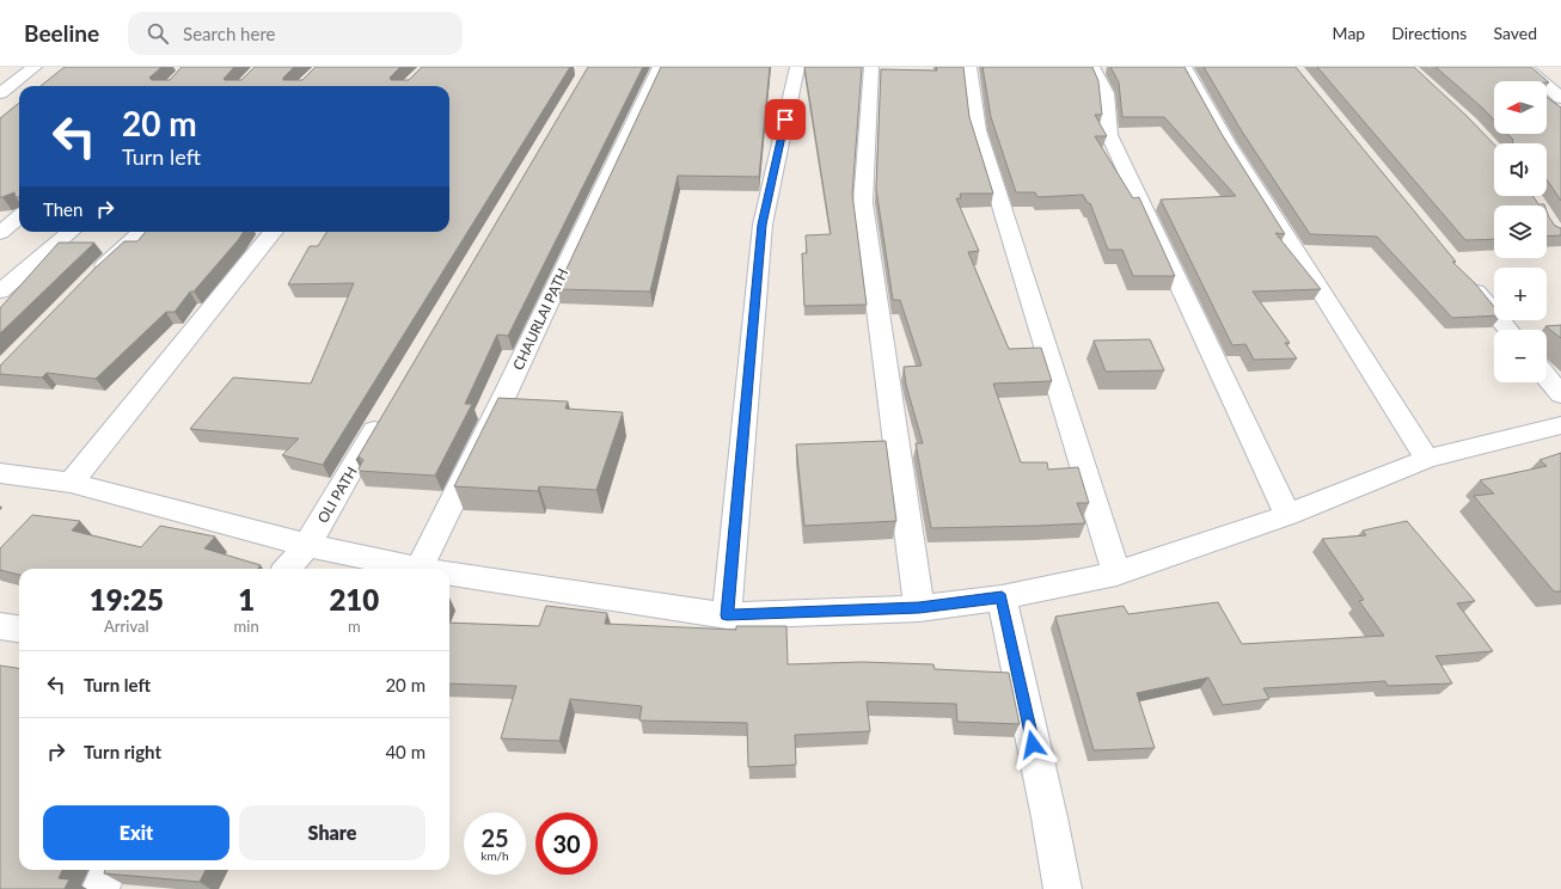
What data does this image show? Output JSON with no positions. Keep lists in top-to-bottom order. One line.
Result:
{"streets":{"street":["CHAURLAI PATH","OLI PATH"]},"north":"left","page":{"header":"Beeline","search":"Search here","nav":["Map","Directions","Saved"],"map_buttons":["+","−"],"turn":["20 m","Turn left"],"then":"Then","eta":["19:25","Arrival","1","min","210","m"],"list":[{"name":"Turn left","value":"20 m"},{"name":"Turn right","value":"40 m"}],"buttons":["Exit","Share"],"speed":"25 km/h","limit":"30"}}
